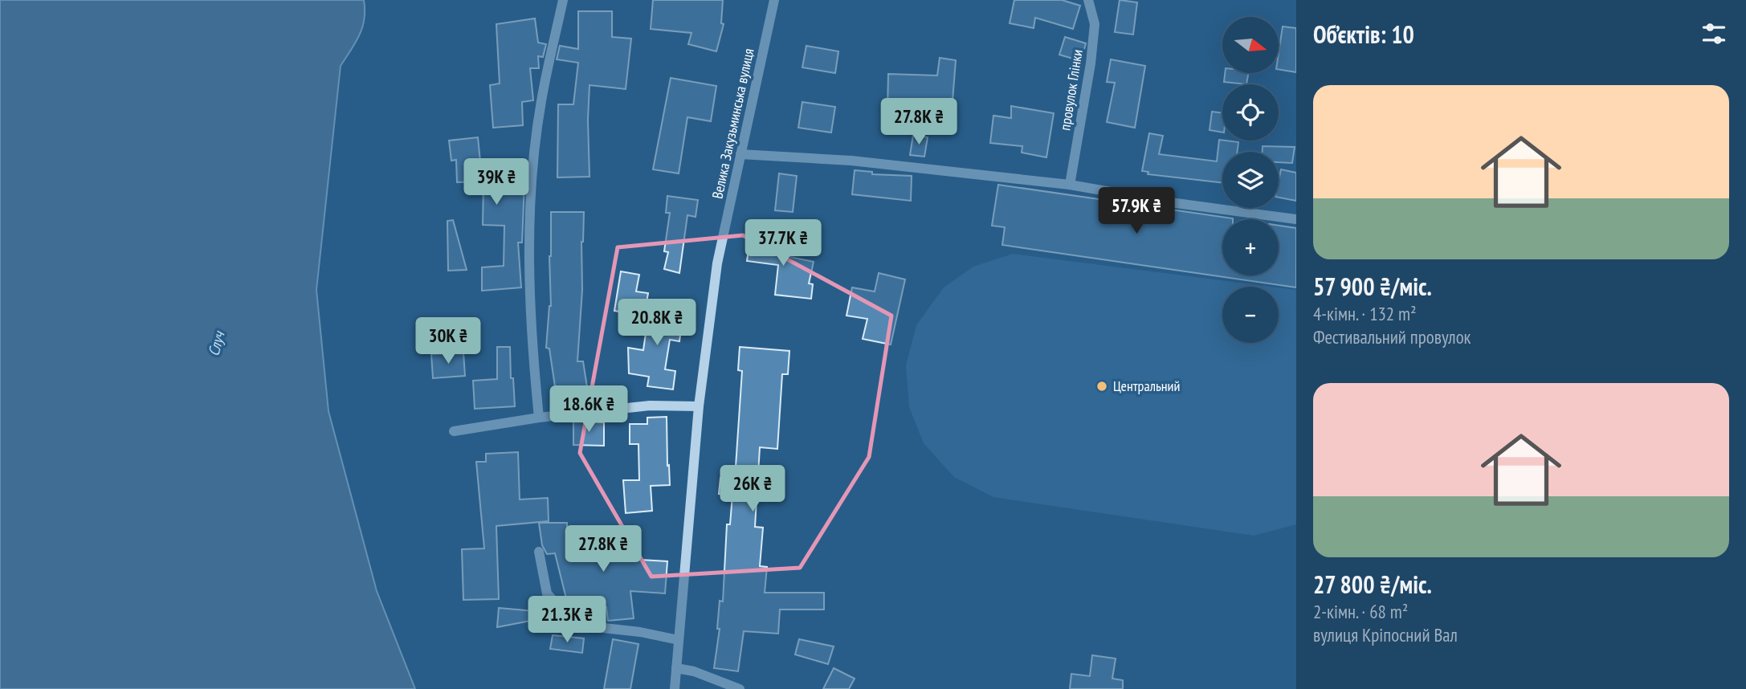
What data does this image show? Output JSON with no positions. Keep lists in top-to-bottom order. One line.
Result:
{"streets":{"street":["провулок Глінки","Велика Закузьминська вулиця"]},"water":["Случ"],"places":["Центральний"],"north":"right","page":{"heading":"Об’єктів: 10","map_buttons":["+","−"],"list":[{"name":"57 900 ₴/міс.","note":"4-кімн. · 132 m² · Фестивальний провулок"},{"name":"27 800 ₴/міс.","note":"2-кімн. · 68 m² · вулиця Кріпосний Вал"}],"price":["27.8K ₴","39K ₴","57.9K ₴","37.7K ₴","20.8K ₴","30K ₴","18.6K ₴","26K ₴","27.8K ₴","21.3K ₴"]}}
